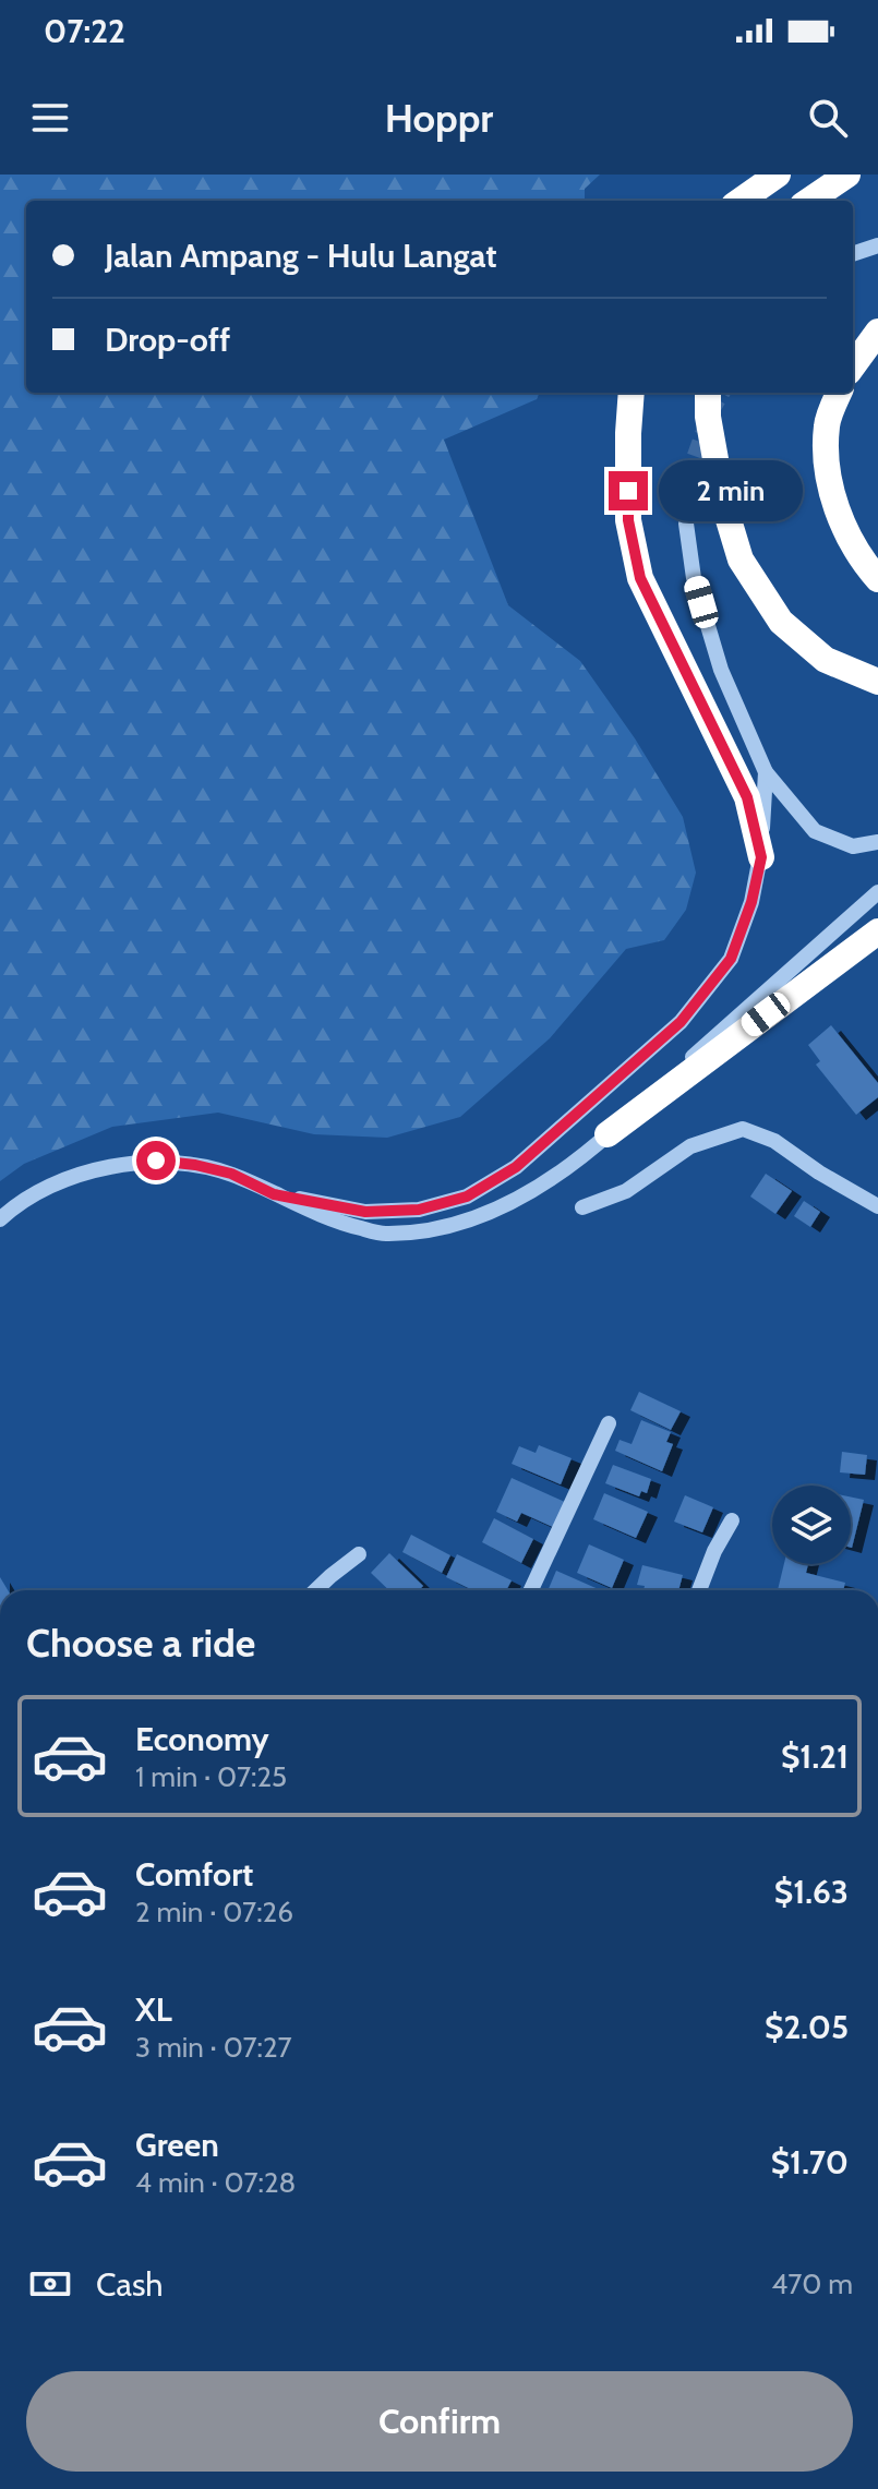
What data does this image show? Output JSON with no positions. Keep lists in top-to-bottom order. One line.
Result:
{"page":{"status":"07:22","header":"Hoppr","banner":["Jalan Ampang - Hulu Langat","Drop-off"],"bubble":"2 min","heading":"Choose a ride","list":[{"name":"Economy","note":"1 min · 07:25","value":"$1.21"},{"name":"Comfort","note":"2 min · 07:26","value":"$1.63"},{"name":"XL","note":"3 min · 07:27","value":"$2.05"},{"name":"Green","note":"4 min · 07:28","value":"$1.70"}],"pay":["Cash","470 m"],"buttons":"Confirm"}}
